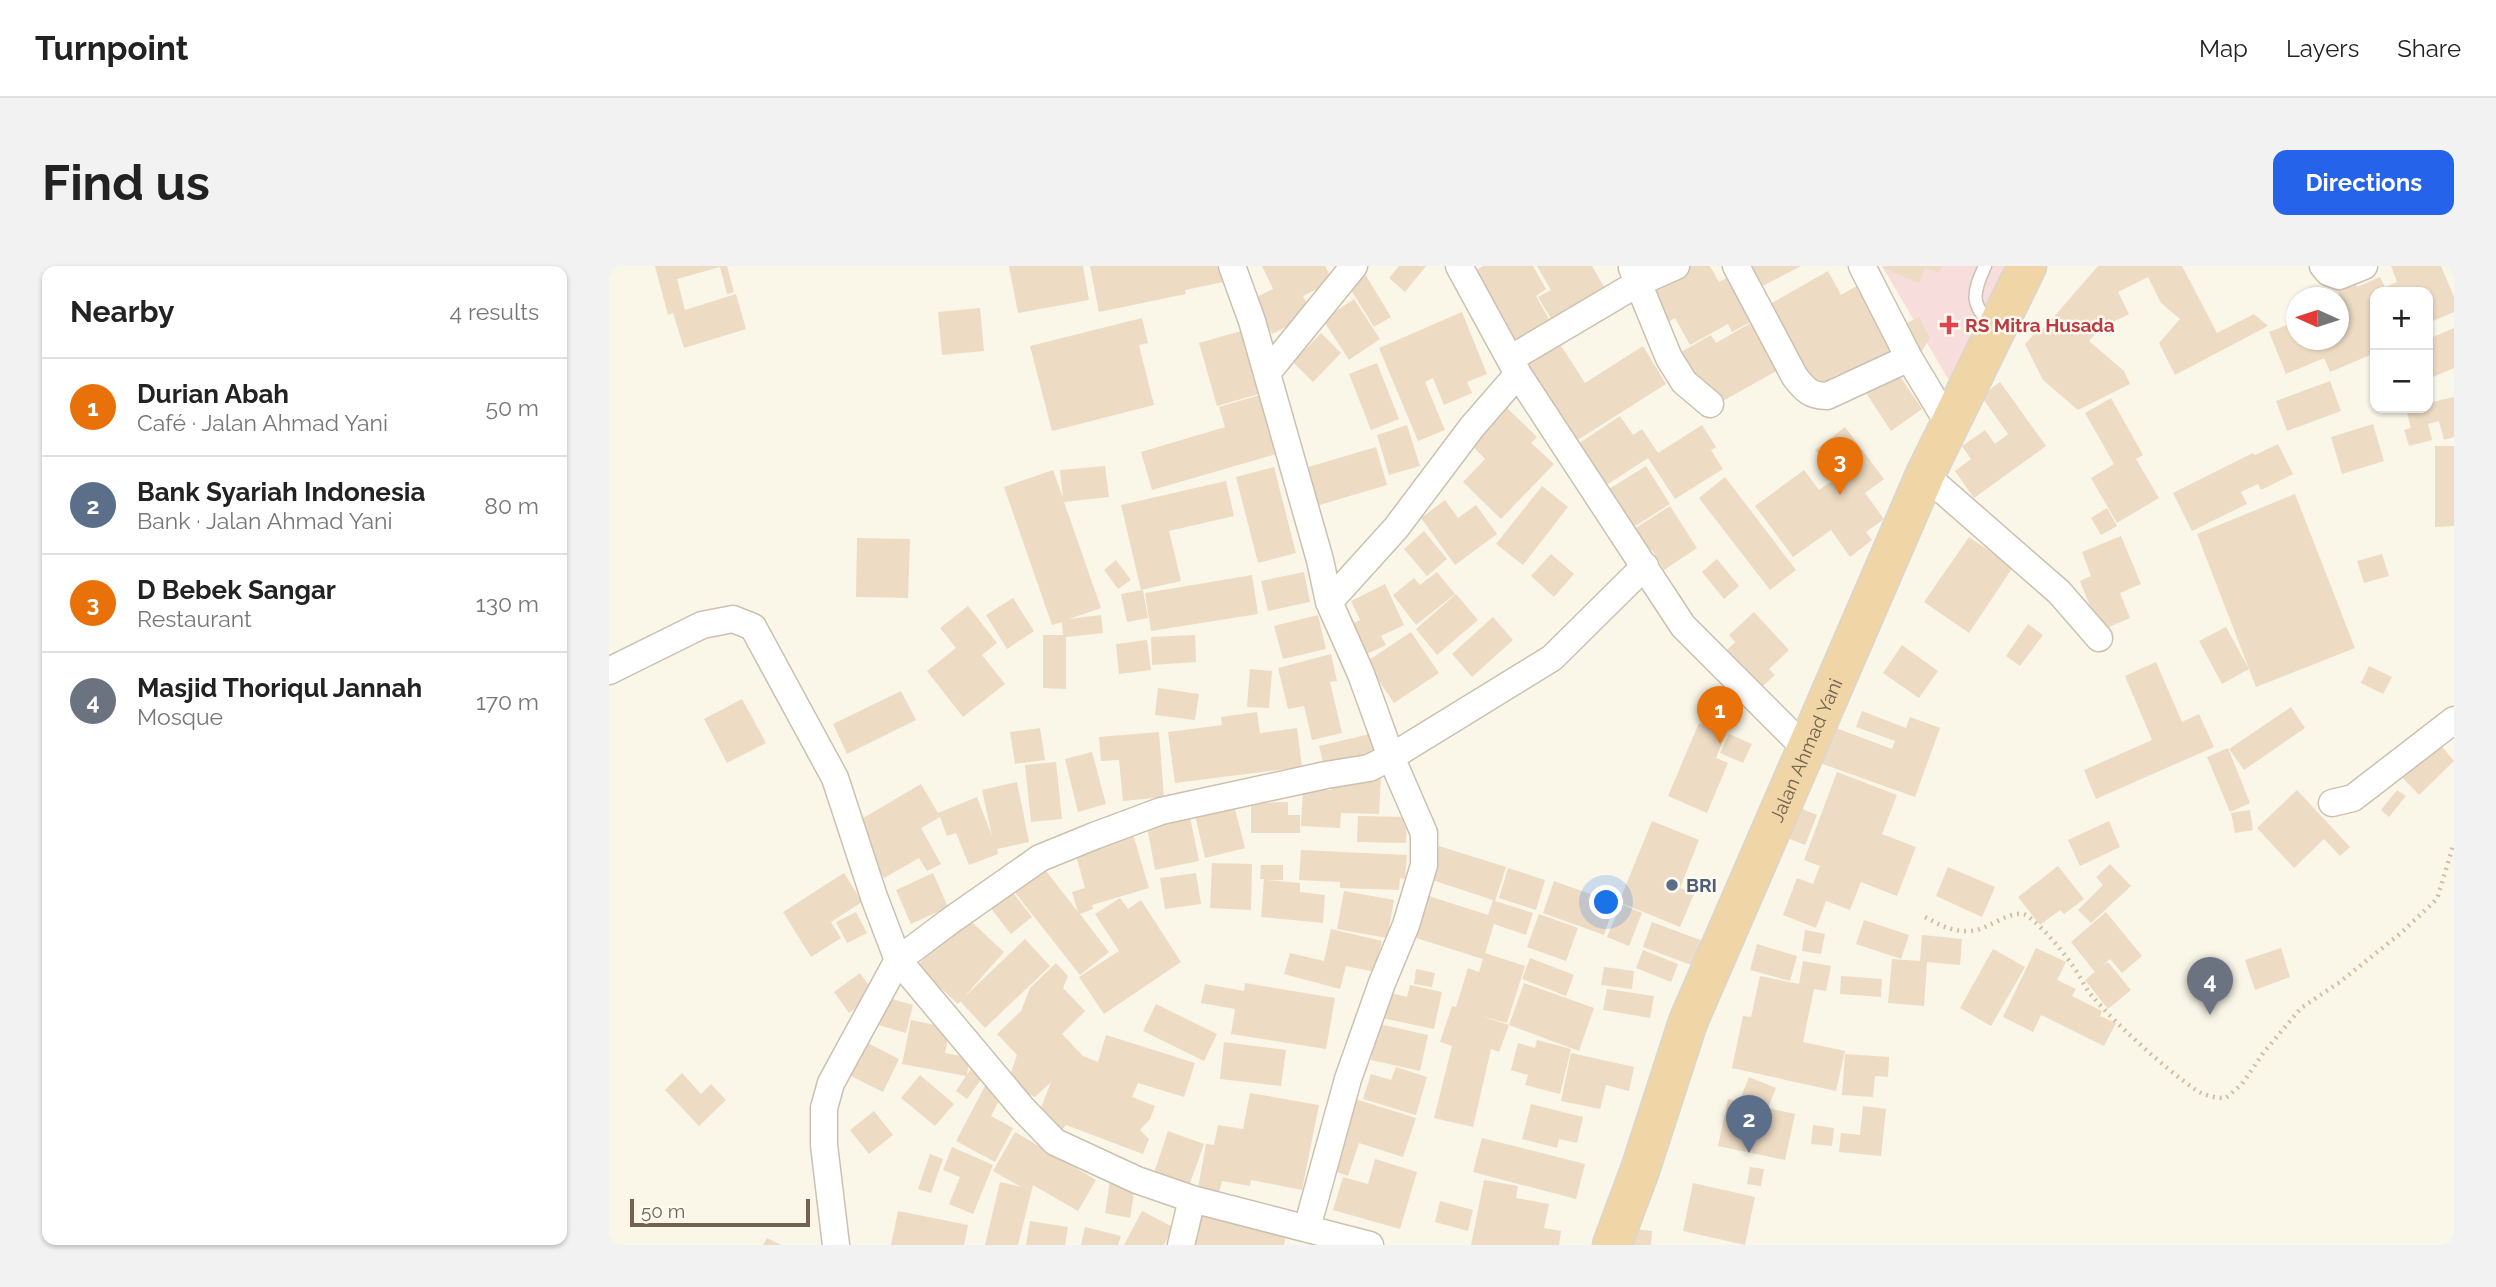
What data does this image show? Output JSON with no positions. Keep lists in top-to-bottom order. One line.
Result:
{"streets":{"highway":["Jalan Ahmad Yani"]},"places":{"health":["RS Mitra Husada"],"other":["BRI"]},"scale_bar":"50 m","north":"left","page":{"header":"Turnpoint","nav":["Map","Layers","Share"],"buttons":"Directions","title":"Find us","heading":["Nearby","4 results"],"map_buttons":["+","−"],"list":[{"mark":"1","name":"Durian Abah","note":"Café · Jalan Ahmad Yani","value":"50 m"},{"mark":"2","name":"Bank Syariah Indonesia","note":"Bank · Jalan Ahmad Yani","value":"80 m"},{"mark":"3","name":"D Bebek Sangar","note":"Restaurant","value":"130 m"},{"mark":"4","name":"Masjid Thoriqul Jannah","note":"Mosque","value":"170 m"}],"pins":["3","1","4","2"],"scale":"50 m"}}
